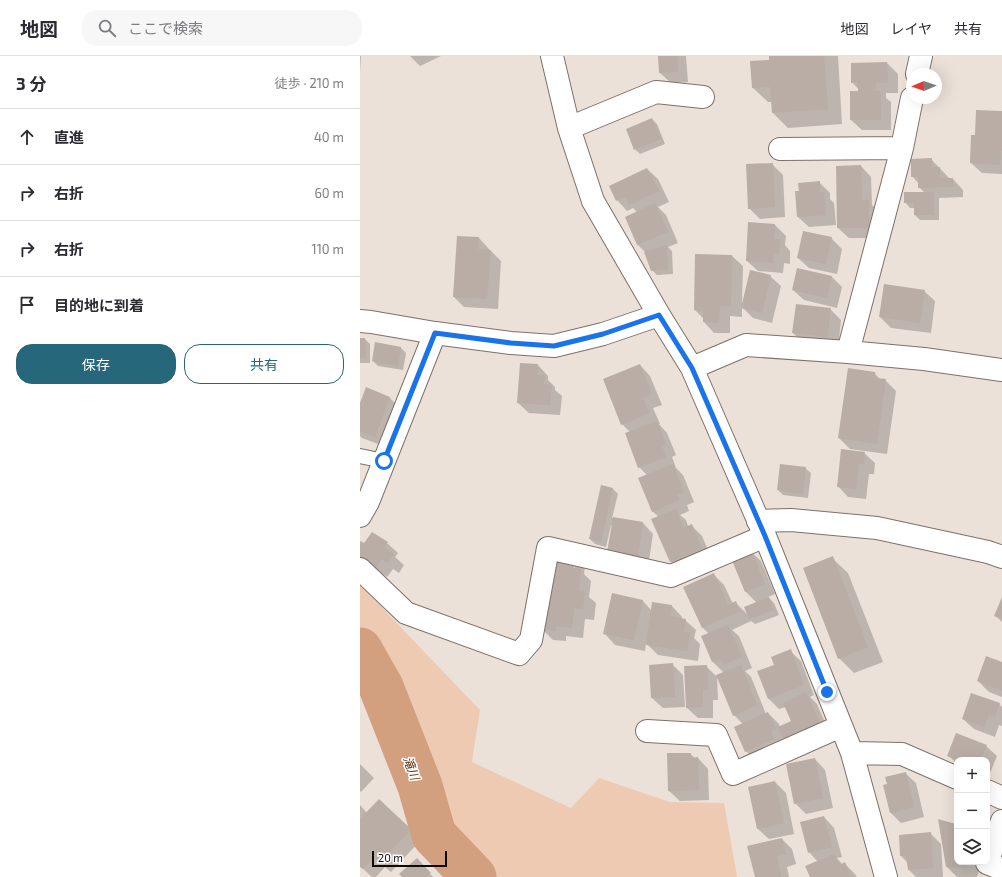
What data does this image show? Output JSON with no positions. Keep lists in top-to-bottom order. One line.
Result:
{"water":["滝川"],"scale_bar":"20 m","north":"left","page":{"header":"地図","search":"ここで検索","nav":["地図","レイヤ","共有"],"heading":["3 分","徒歩 · 210 m"],"list":[["直進","40 m"],["右折","60 m"],["右折","110 m"],"目的地に到着"],"buttons":["保存","共有"],"map_buttons":["+","−"],"scale":"20 m"}}
